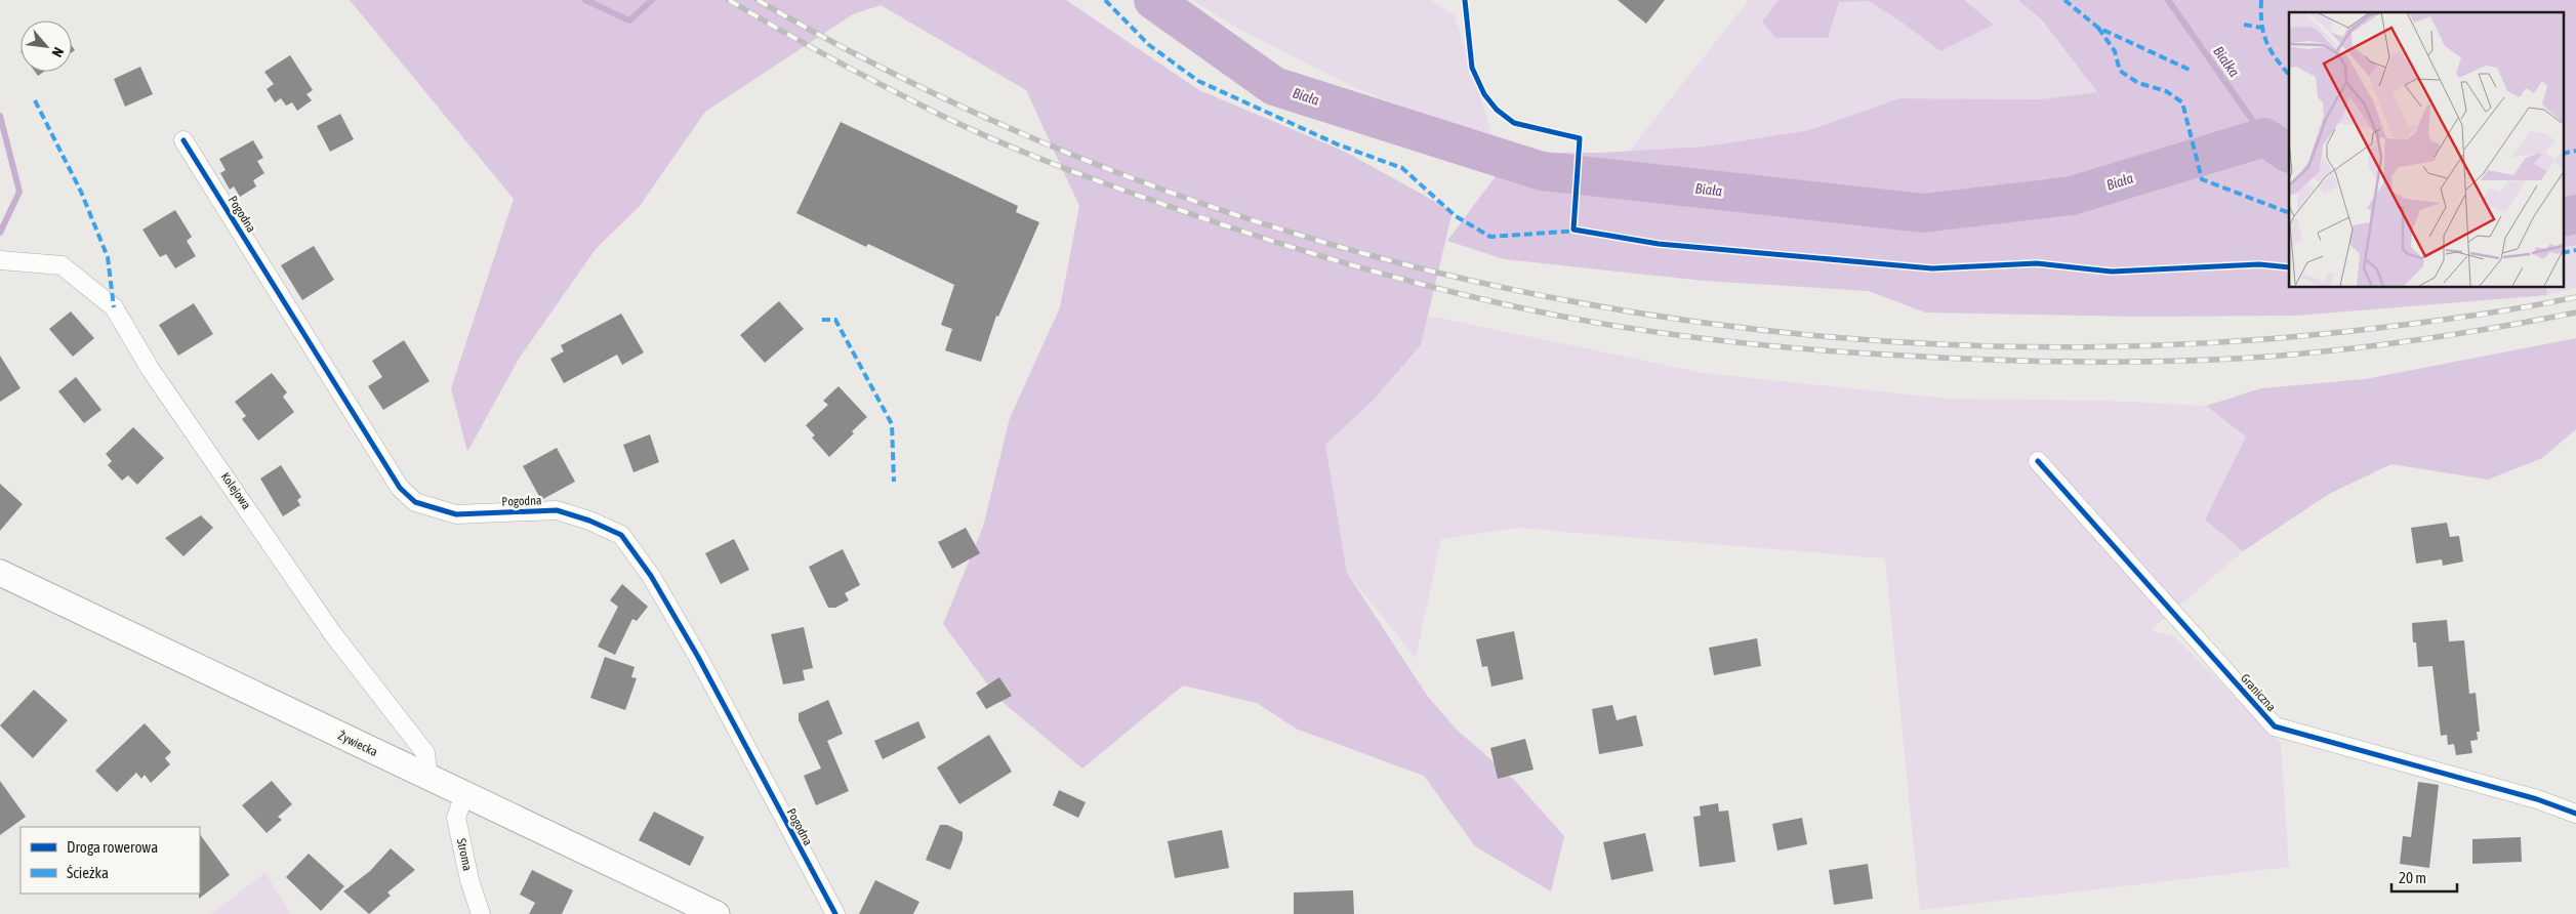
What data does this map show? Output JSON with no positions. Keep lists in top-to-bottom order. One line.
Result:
{"streets":{"main road":["Żywiecka"],"street":["Pogodna","Kolejowa","Graniczna","Stroma"]},"crossings":[["Kolejowa","Żywiecka"],["Żywiecka","Stroma"]],"water":["Białka","Biała"],"legend":["Droga rowerowa","Ścieżka"],"scale_bar":"20 m","north":"bottom right"}
